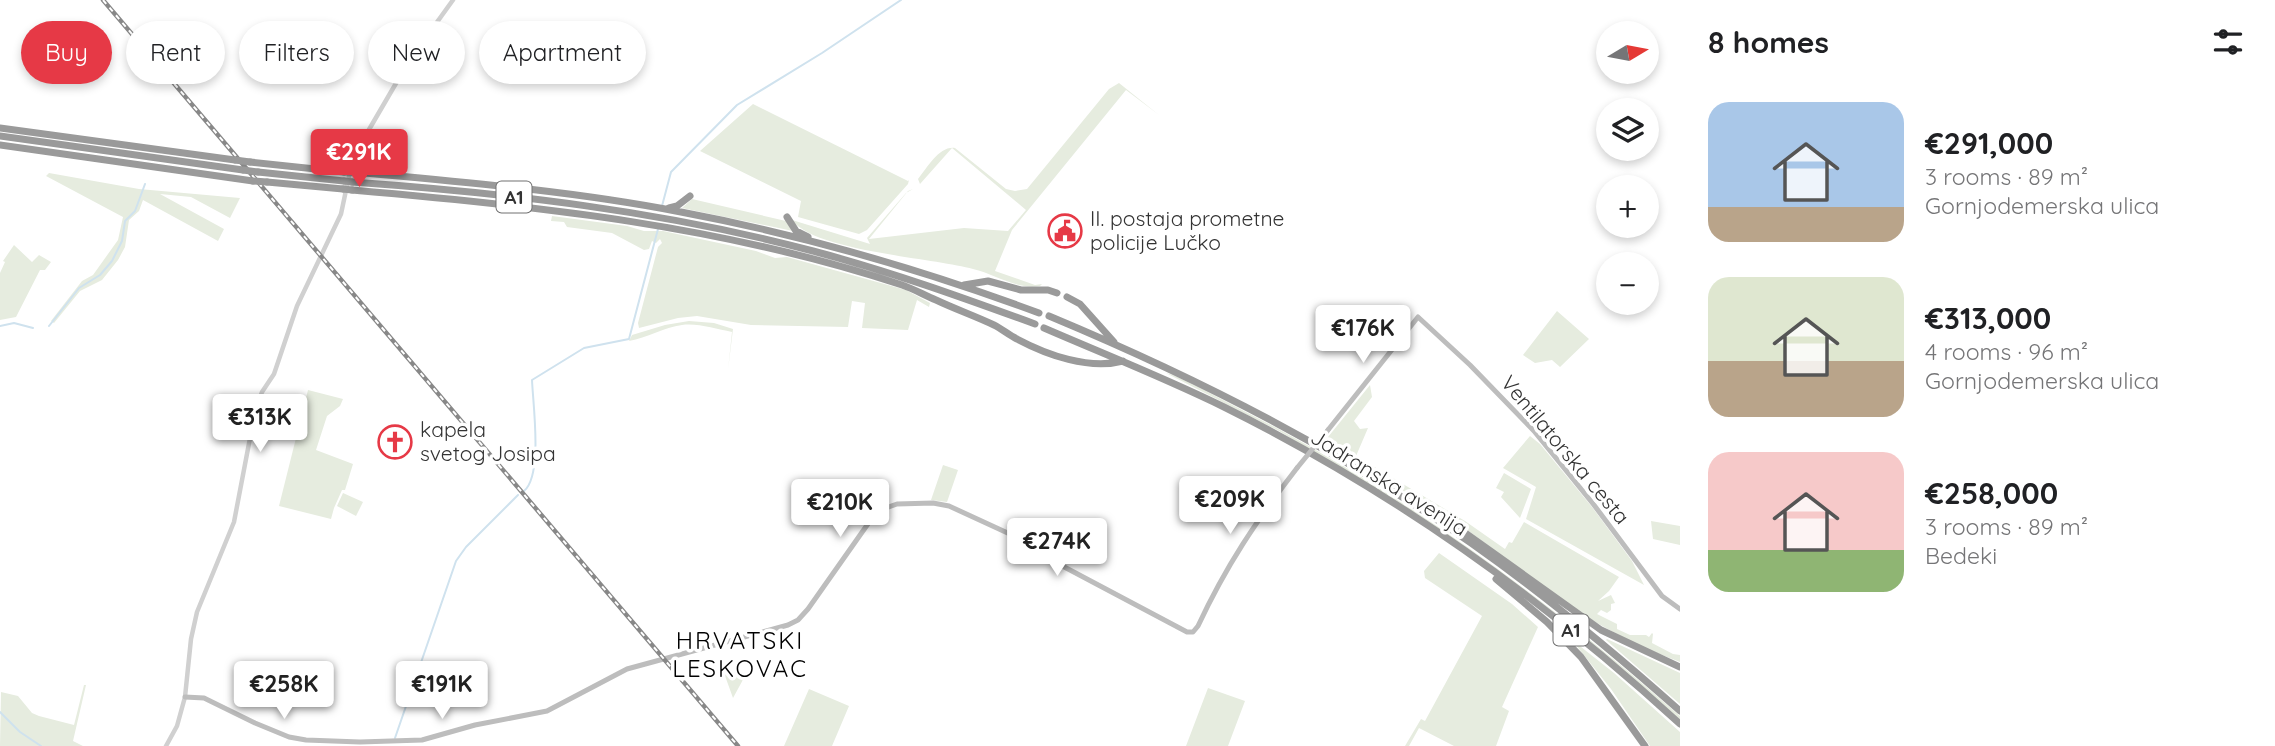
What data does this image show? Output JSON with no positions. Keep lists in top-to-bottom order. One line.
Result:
{"streets":{"highway":["A1","Jadranska avenija"],"main road":["Ventilatorska cesta"]},"districts":["HRVATSKI LESKOVAC"],"places":{"public building":["II. postaja prometne policije Lučko"],"church":["kapela svetog Josipa"]},"north":"right","page":{"heading":"8 homes","map_buttons":["+","−"],"chip":["Buy","Rent","Filters","New","Apartment"],"list":[{"name":"€291,000","note":"3 rooms · 89 m² · Gornjodemerska ulica"},{"name":"€313,000","note":"4 rooms · 96 m² · Gornjodemerska ulica"},{"name":"€258,000","note":"3 rooms · 89 m² · Bedeki"}],"price":["€291K","€176K","€313K","€209K","€210K","€274K","€258K","€191K"]}}
